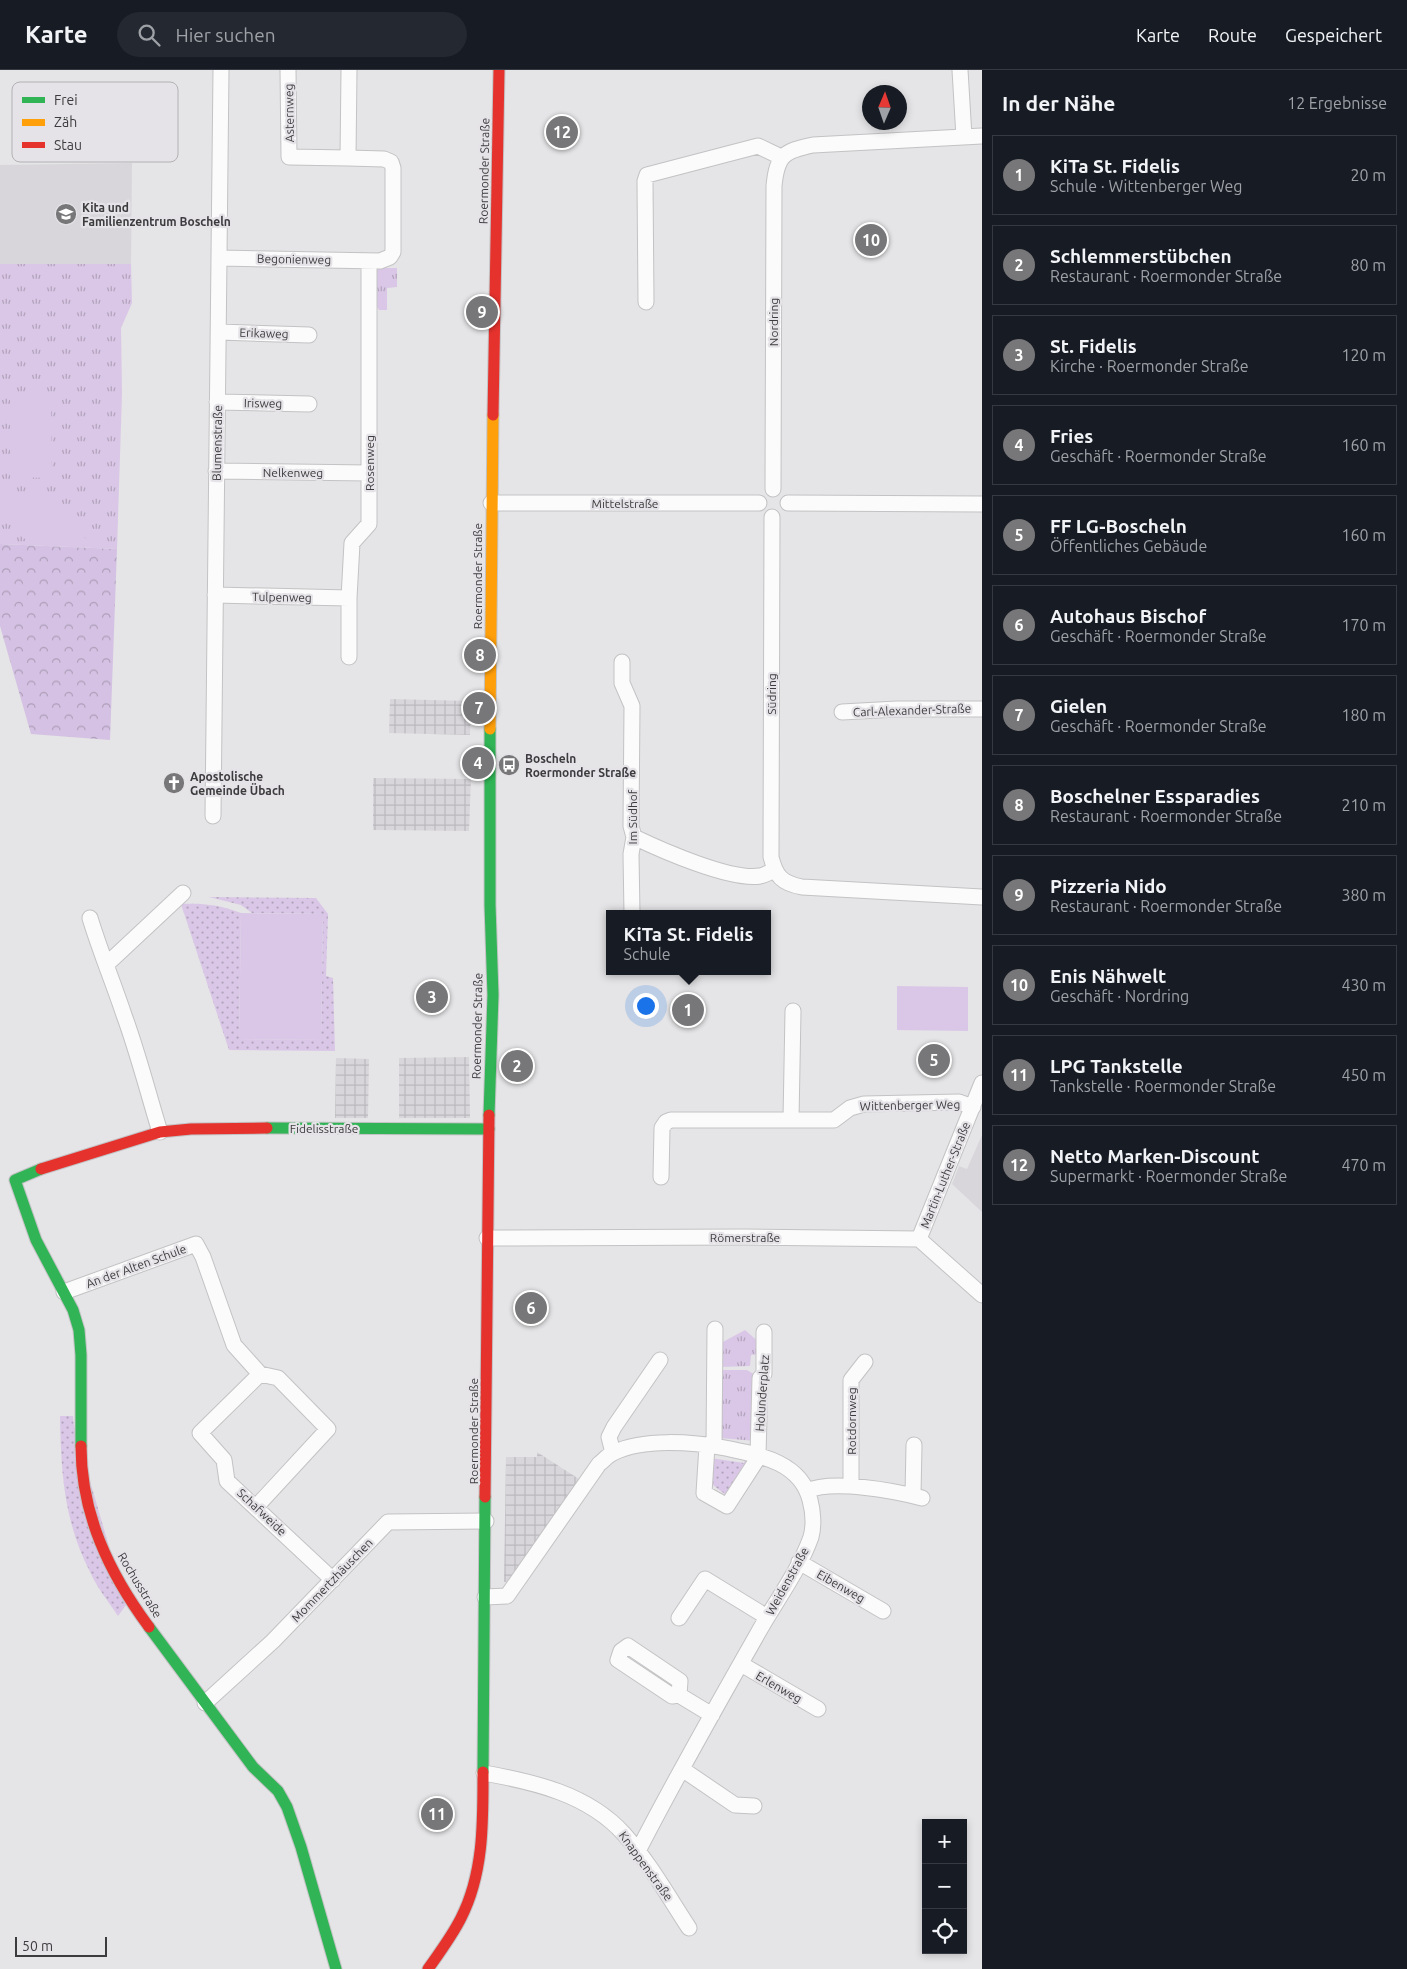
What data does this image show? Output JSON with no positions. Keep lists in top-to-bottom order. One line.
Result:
{"streets":{"main road":["Roermonder Straße","Fidelisstraße","Rochusstraße"],"street":["Asternweg","Begonienweg","Nordring","Erikaweg","Irisweg","Blumenstraße","Rosenweg","Nelkenweg","Mittelstraße","Tulpenweg","Südring","Carl-Alexander-Straße","Im Südhof","Wittenberger Weg","Martin-Luther-Straße","Römerstraße","An der Alten Schule","Holunderplatz","Rotdornweg","Schafweide","Mommertzhäuschen","Weidenstraße","Eibenweg","Erlenweg","Knappenstraße"]},"crossings":[["Asternweg","Begonienweg"],["Roermonder Straße","Mittelstraße"],["Roermonder Straße","Fidelisstraße"],["Roermonder Straße","Römerstraße"],["Roermonder Straße","Mommertzhäuschen"],["Roermonder Straße","Weidenstraße"],["Roermonder Straße","Knappenstraße"],["Begonienweg","Blumenstraße"],["Begonienweg","Rosenweg"],["Nordring","Mittelstraße"],["Nordring","Südring"],["Erikaweg","Blumenstraße"],["Irisweg","Blumenstraße"],["Blumenstraße","Nelkenweg"],["Blumenstraße","Tulpenweg"],["Rosenweg","Nelkenweg"],["Rosenweg","Tulpenweg"],["Mittelstraße","Südring"],["Wittenberger Weg","Martin-Luther-Straße"],["Fidelisstraße","Rochusstraße"],["Martin-Luther-Straße","Römerstraße"],["An der Alten Schule","Schafweide"],["An der Alten Schule","Rochusstraße"],["Holunderplatz","Weidenstraße"],["Schafweide","Mommertzhäuschen"],["Mommertzhäuschen","Rochusstraße"],["Weidenstraße","Eibenweg"],["Weidenstraße","Erlenweg"],["Weidenstraße","Knappenstraße"]],"places":{"school or university":["Kita und Familienzentrum Boscheln"],"bus stop":["Boscheln Roermonder Straße"],"church":["Apostolische Gemeinde Übach"]},"legend":["Frei","Zäh","Stau"],"scale_bar":"50 m","north":"top","page":{"header":"Karte","search":"Hier suchen","nav":["Karte","Route","Gespeichert"],"heading":["In der Nähe","12 Ergebnisse"],"pins":["12","10","9","8","7","4","3","1","5","2","6","11"],"list":[{"mark":"1","name":"KiTa St. Fidelis","note":"Schule · Wittenberger Weg","value":"20 m"},{"mark":"2","name":"Schlemmerstübchen","note":"Restaurant · Roermonder Straße","value":"80 m"},{"mark":"3","name":"St. Fidelis","note":"Kirche · Roermonder Straße","value":"120 m"},{"mark":"4","name":"Fries","note":"Geschäft · Roermonder Straße","value":"160 m"},{"mark":"5","name":"FF LG-Boscheln","note":"Öffentliches Gebäude","value":"160 m"},{"mark":"6","name":"Autohaus Bischof","note":"Geschäft · Roermonder Straße","value":"170 m"},{"mark":"7","name":"Gielen","note":"Geschäft · Roermonder Straße","value":"180 m"},{"mark":"8","name":"Boschelner Essparadies","note":"Restaurant · Roermonder Straße","value":"210 m"},{"mark":"9","name":"Pizzeria Nido","note":"Restaurant · Roermonder Straße","value":"380 m"},{"mark":"10","name":"Enis Nähwelt","note":"Geschäft · Nordring","value":"430 m"},{"mark":"11","name":"LPG Tankstelle","note":"Tankstelle · Roermonder Straße","value":"450 m"},{"mark":"12","name":"Netto Marken-Discount","note":"Supermarkt · Roermonder Straße","value":"470 m"}],"popup":["KiTa St. Fidelis","Schule"],"map_buttons":["+","−"],"scale":"50 m"}}
